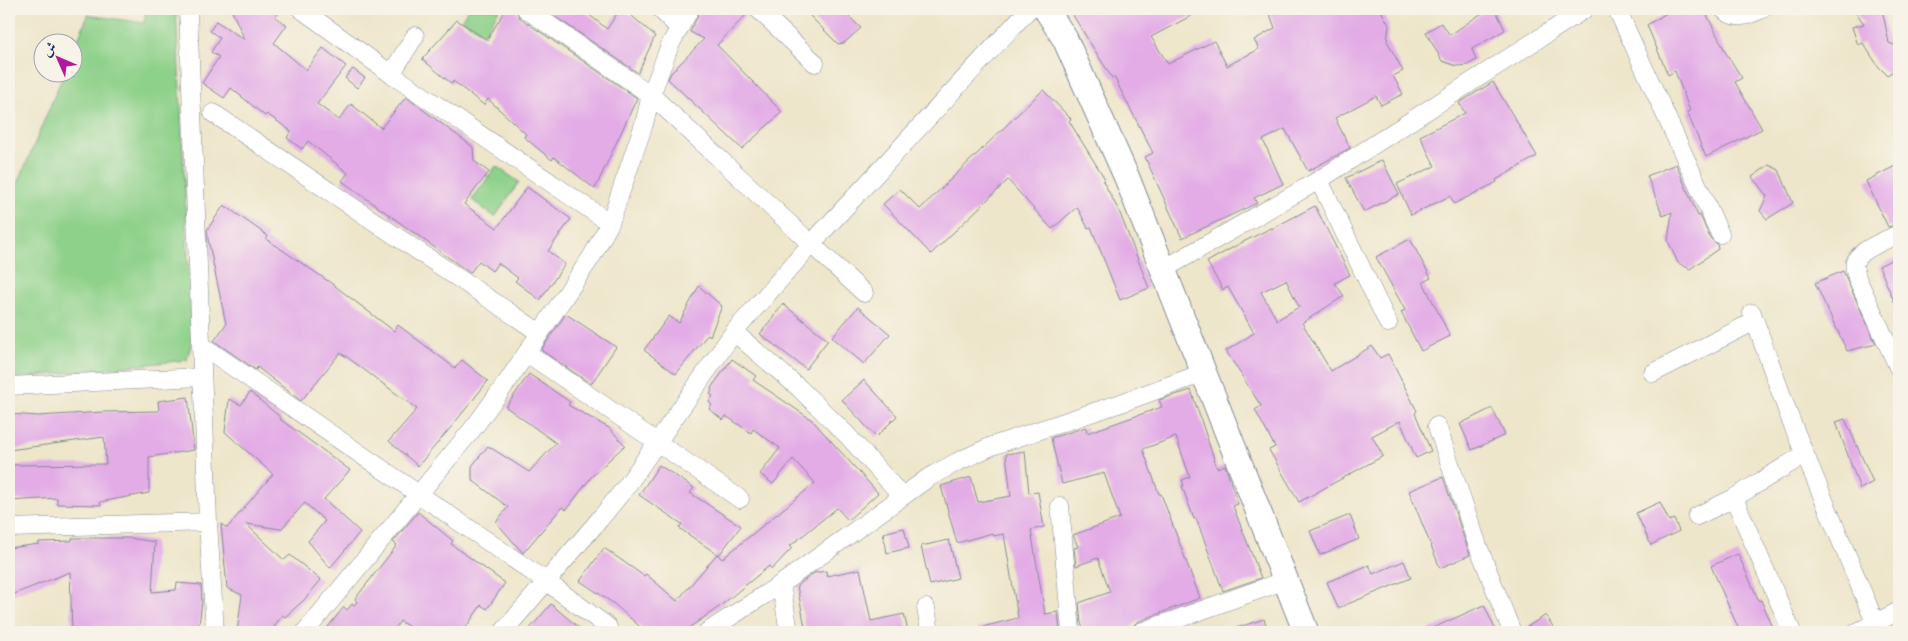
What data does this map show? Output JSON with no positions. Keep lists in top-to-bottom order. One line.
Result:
{"north":"top left"}
